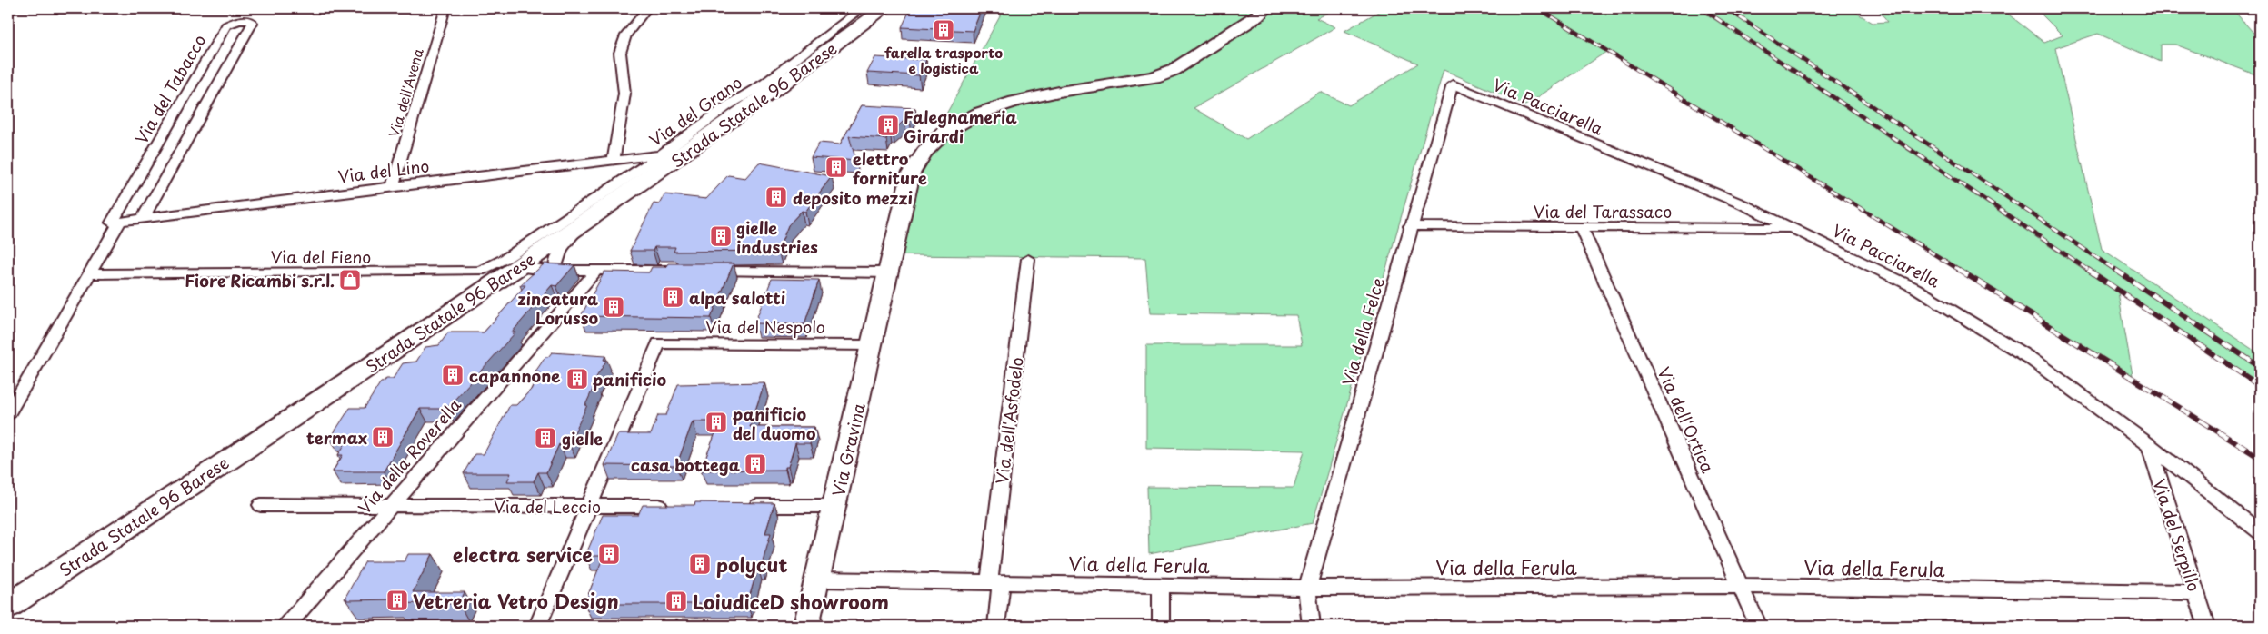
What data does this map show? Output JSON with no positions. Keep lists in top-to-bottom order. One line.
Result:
{"streets":{"main road":["Strada Statale 96 Barese","Via Gravina"],"street":["Via del Tabacco","Via dell'Avena","Via Pacciarella","Via del Grano","Via del Lino","Via del Tarassaco","Via del Fieno","Via del Nespolo","Via della Felce","Via dell'Ortica","Via dell'Asfodelo","Via della Roverella","Via del Leccio","Via del Serpillo","Via della Ferula"]},"crossings":[["Via del Tabacco","Via del Lino"],["Via del Tabacco","Via del Fieno"],["Via dell'Avena","Via del Lino"],["Strada Statale 96 Barese","Via del Grano"],["Strada Statale 96 Barese","Via del Fieno"],["Via Pacciarella","Via del Tarassaco"],["Via Pacciarella","Via della Felce"],["Via Pacciarella","Via del Serpillo"],["Via del Grano","Via del Lino"],["Via del Grano","Via del Fieno"],["Via del Tarassaco","Via della Felce"],["Via del Tarassaco","Via dell'Ortica"],["Via del Nespolo","Via Gravina"],["Via del Nespolo","Via del Leccio"],["Via della Felce","Via della Ferula"],["Via dell'Ortica","Via della Ferula"],["Via dell'Asfodelo","Via della Ferula"],["Via Gravina","Via della Ferula"],["Via della Roverella","Via del Leccio"],["Via del Serpillo","Via della Ferula"]],"places":{"building":["farella trasporto e logistica","Falegnameria Girardi","elettro forniture","deposito mezzi","gielle industries","alpa salotti","zincatura Lorusso","capannone","panificio","panificio del duomo","termax","gielle","casa bottega","electra service","polycut","Vetreria Vetro Design","LoiudiceD showroom"],"shop":["Fiore Ricambi s.r.l."]}}
